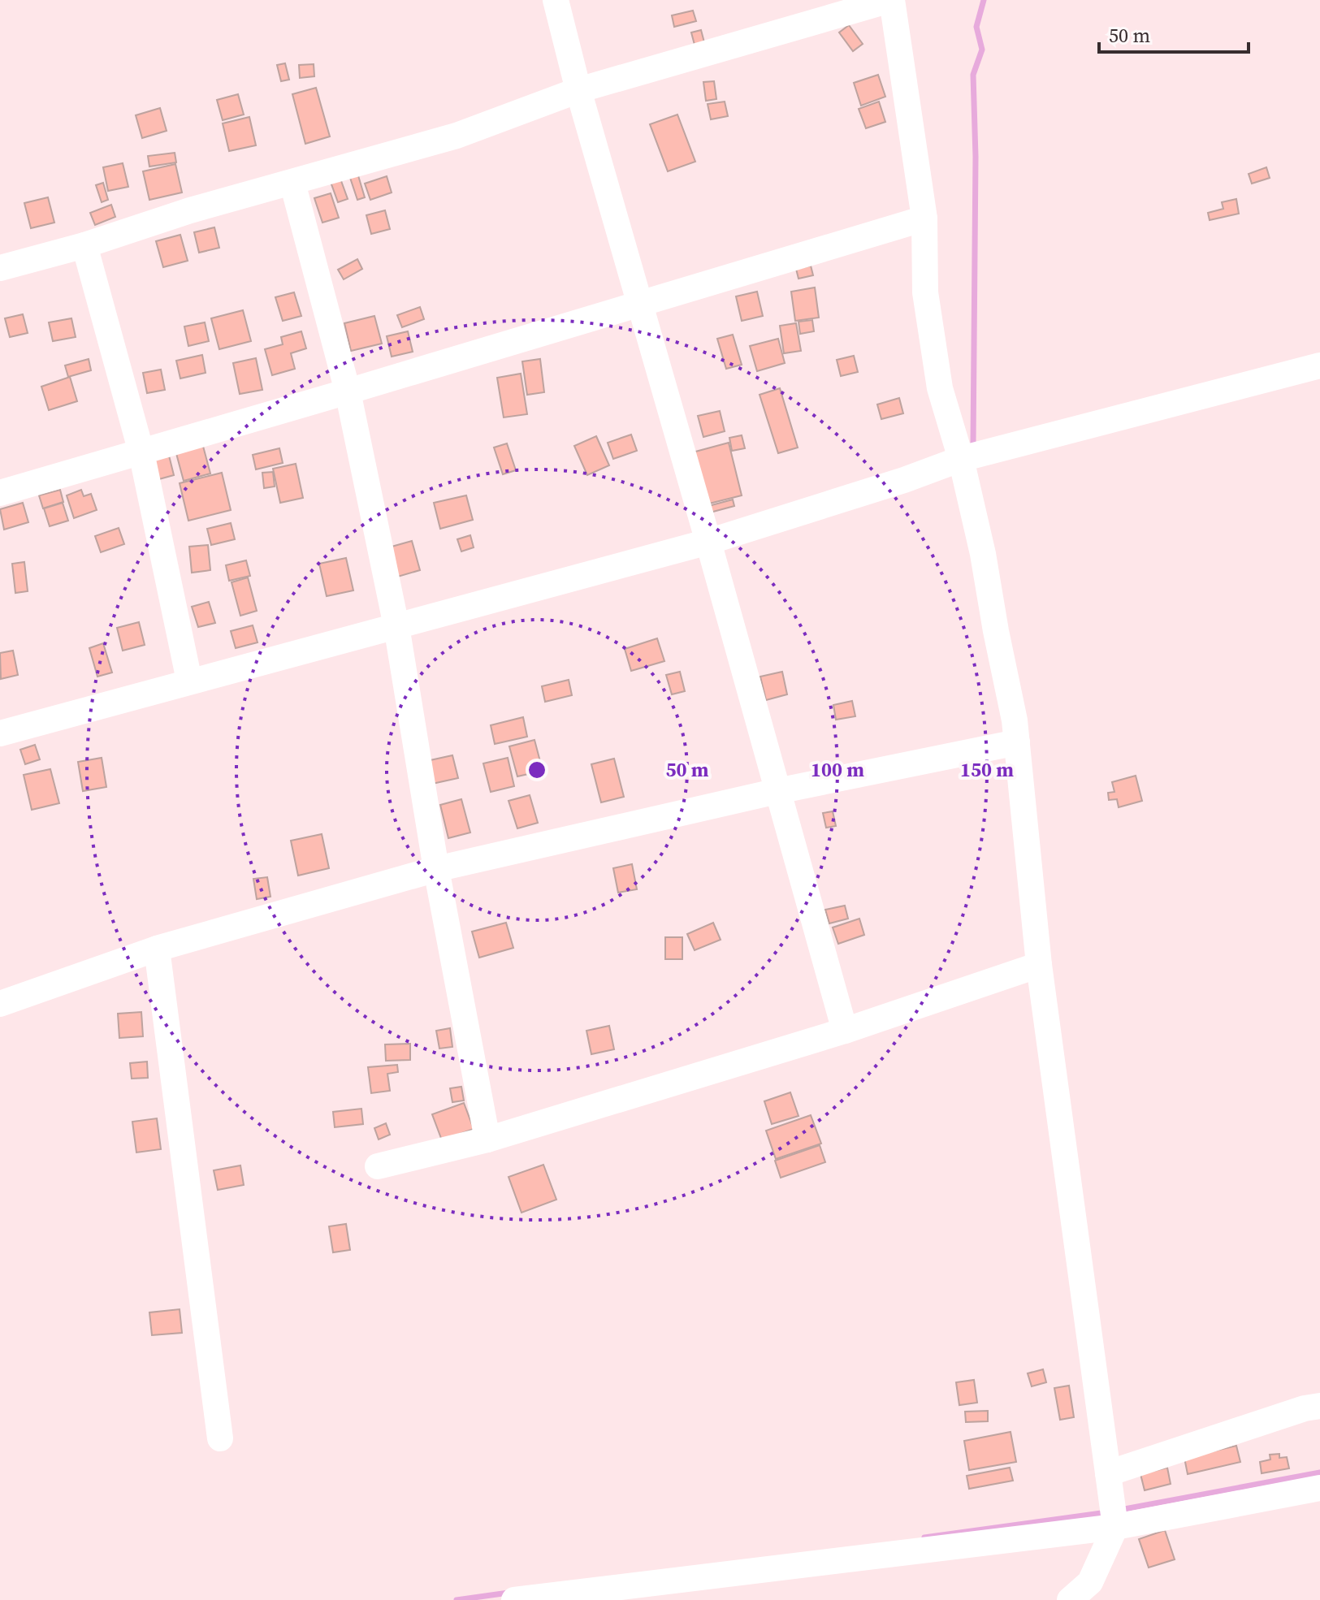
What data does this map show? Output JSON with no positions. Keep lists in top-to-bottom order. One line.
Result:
{"scale_bar":"50 m","rings":["50 m","100 m","150 m"]}
